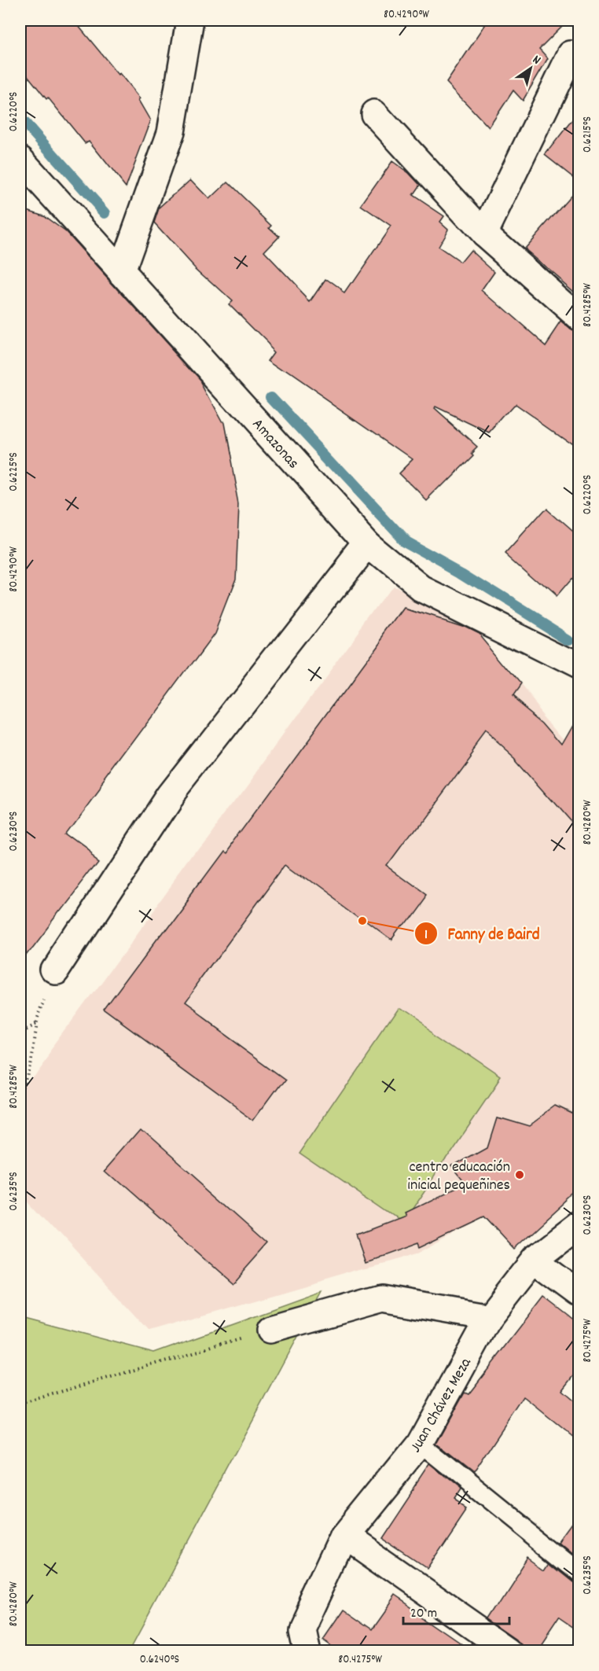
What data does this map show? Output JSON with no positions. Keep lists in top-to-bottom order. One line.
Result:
{"streets":{"street":["Amazonas","Juan Chávez Meza"]},"places":["Fanny de Baird","centro educación inicial pequeñines"],"scale_bar":"20 m","north":"top right","coordinates":["80.4290°W","0.6220°S","0.6215°S","80.4285°W","0.6225°S","80.4280°W","0.6230°S","0.6235°S","80.4275°W","0.6240°S"]}
